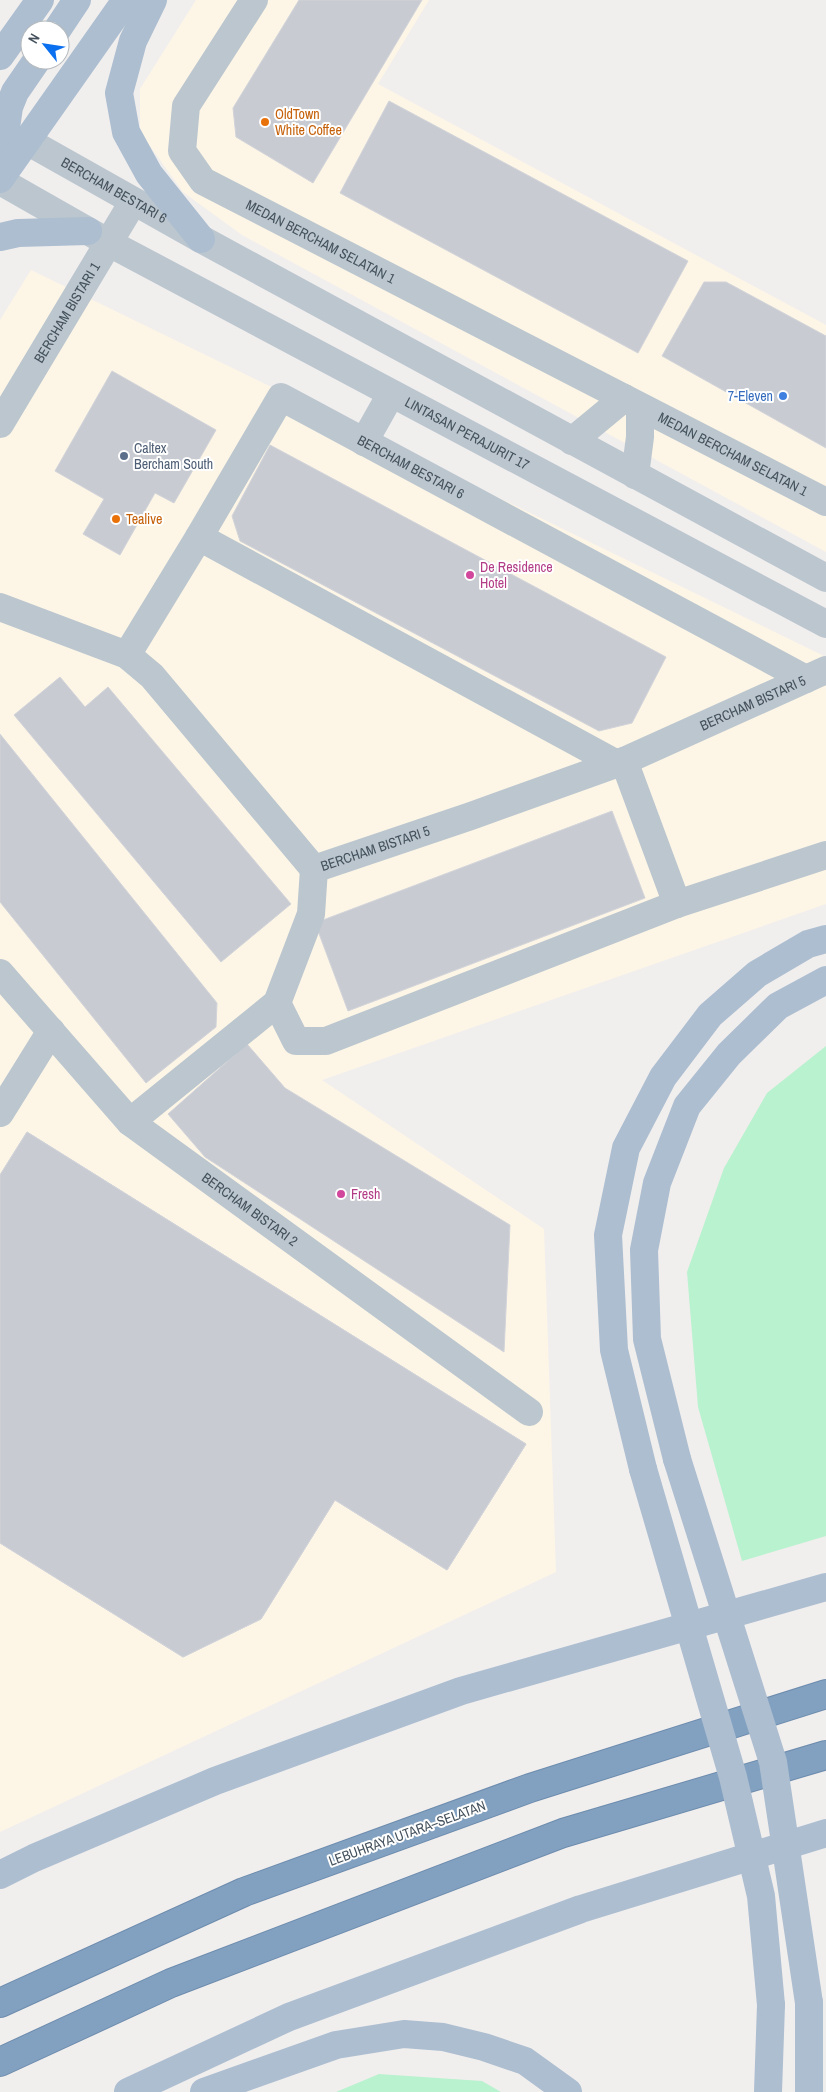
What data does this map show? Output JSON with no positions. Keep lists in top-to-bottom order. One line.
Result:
{"streets":{"highway":["LEBUHRAYA UTARA–SELATAN"],"street":["BERCHAM BESTARI 6","MEDAN BERCHAM SELATAN 1","BERCHAM BISTARI 1","LINTASAN PERAJURIT 17","BERCHAM BISTARI 5","BERCHAM BISTARI 2"]},"crossings":[["BERCHAM BESTARI 6","BERCHAM BISTARI 1"],["BERCHAM BESTARI 6","BERCHAM BISTARI 5"],["BERCHAM BISTARI 1","LINTASAN PERAJURIT 17"]],"places":["OldTown White Coffee","7-Eleven","Caltex Bercham South","Tealive","De Residence Hotel","Fresh"],"north":"top left"}
